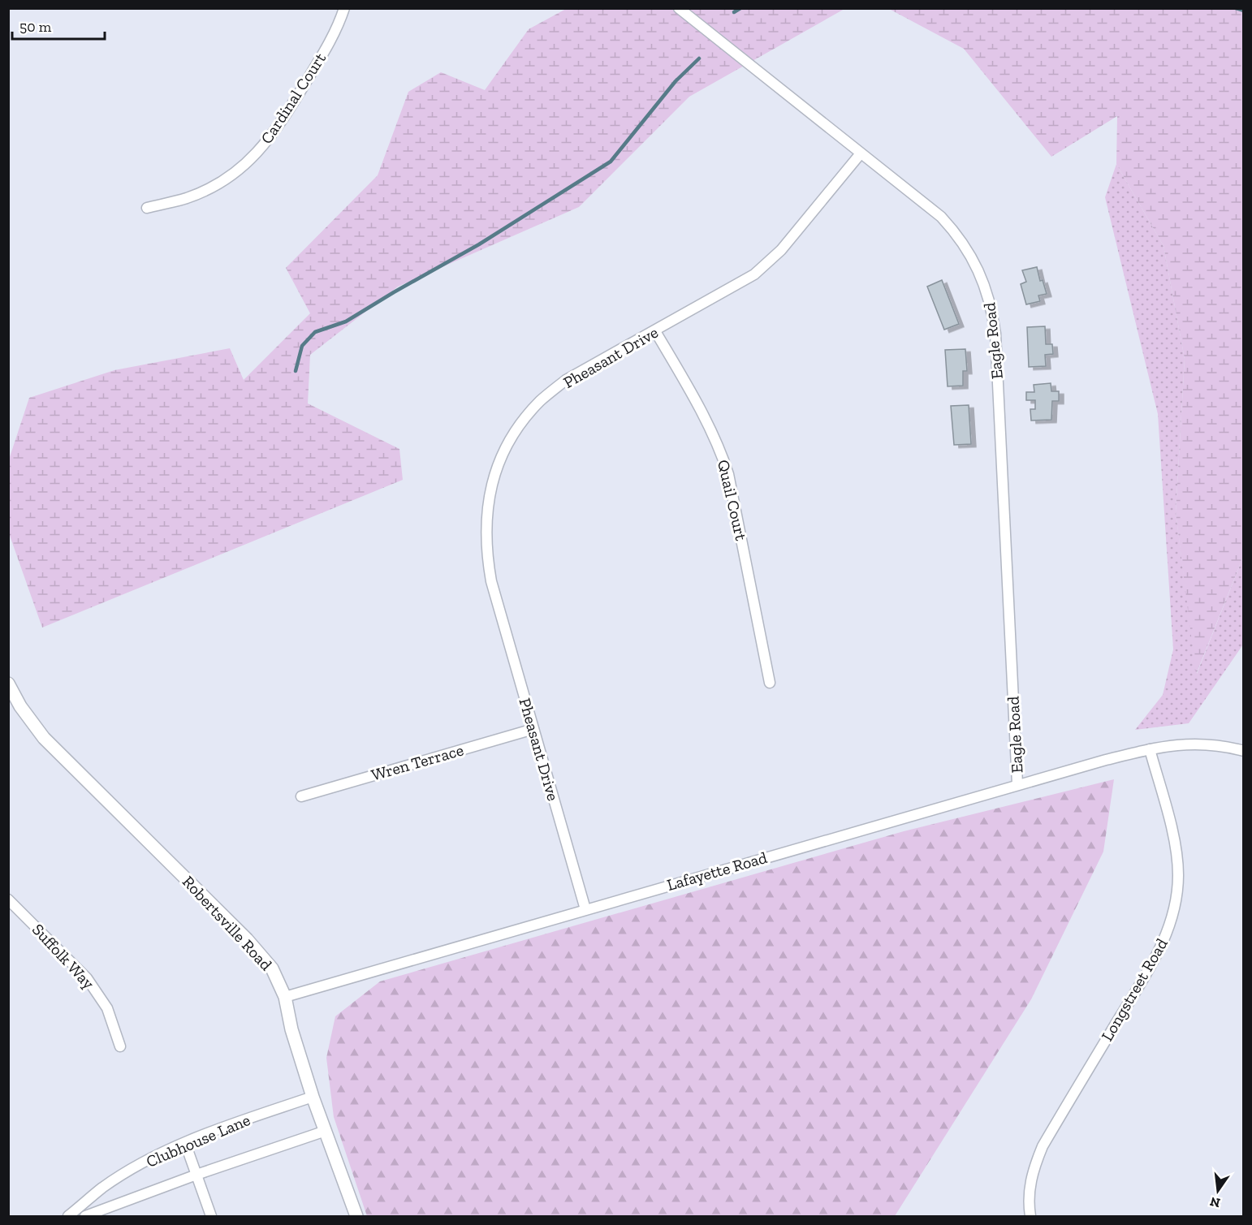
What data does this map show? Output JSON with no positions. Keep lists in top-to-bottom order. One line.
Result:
{"streets":{"street":["Cardinal Court","Eagle Road","Pheasant Drive","Quail Court","Wren Terrace","Lafayette Road","Robertsville Road","Suffolk Way","Longstreet Road","Clubhouse Lane"]},"crossings":[["Eagle Road","Pheasant Drive"],["Eagle Road","Lafayette Road"],["Pheasant Drive","Quail Court"],["Pheasant Drive","Wren Terrace"],["Pheasant Drive","Lafayette Road"],["Lafayette Road","Robertsville Road"],["Lafayette Road","Longstreet Road"],["Robertsville Road","Clubhouse Lane"]],"scale_bar":"50 m","north":"bottom"}
